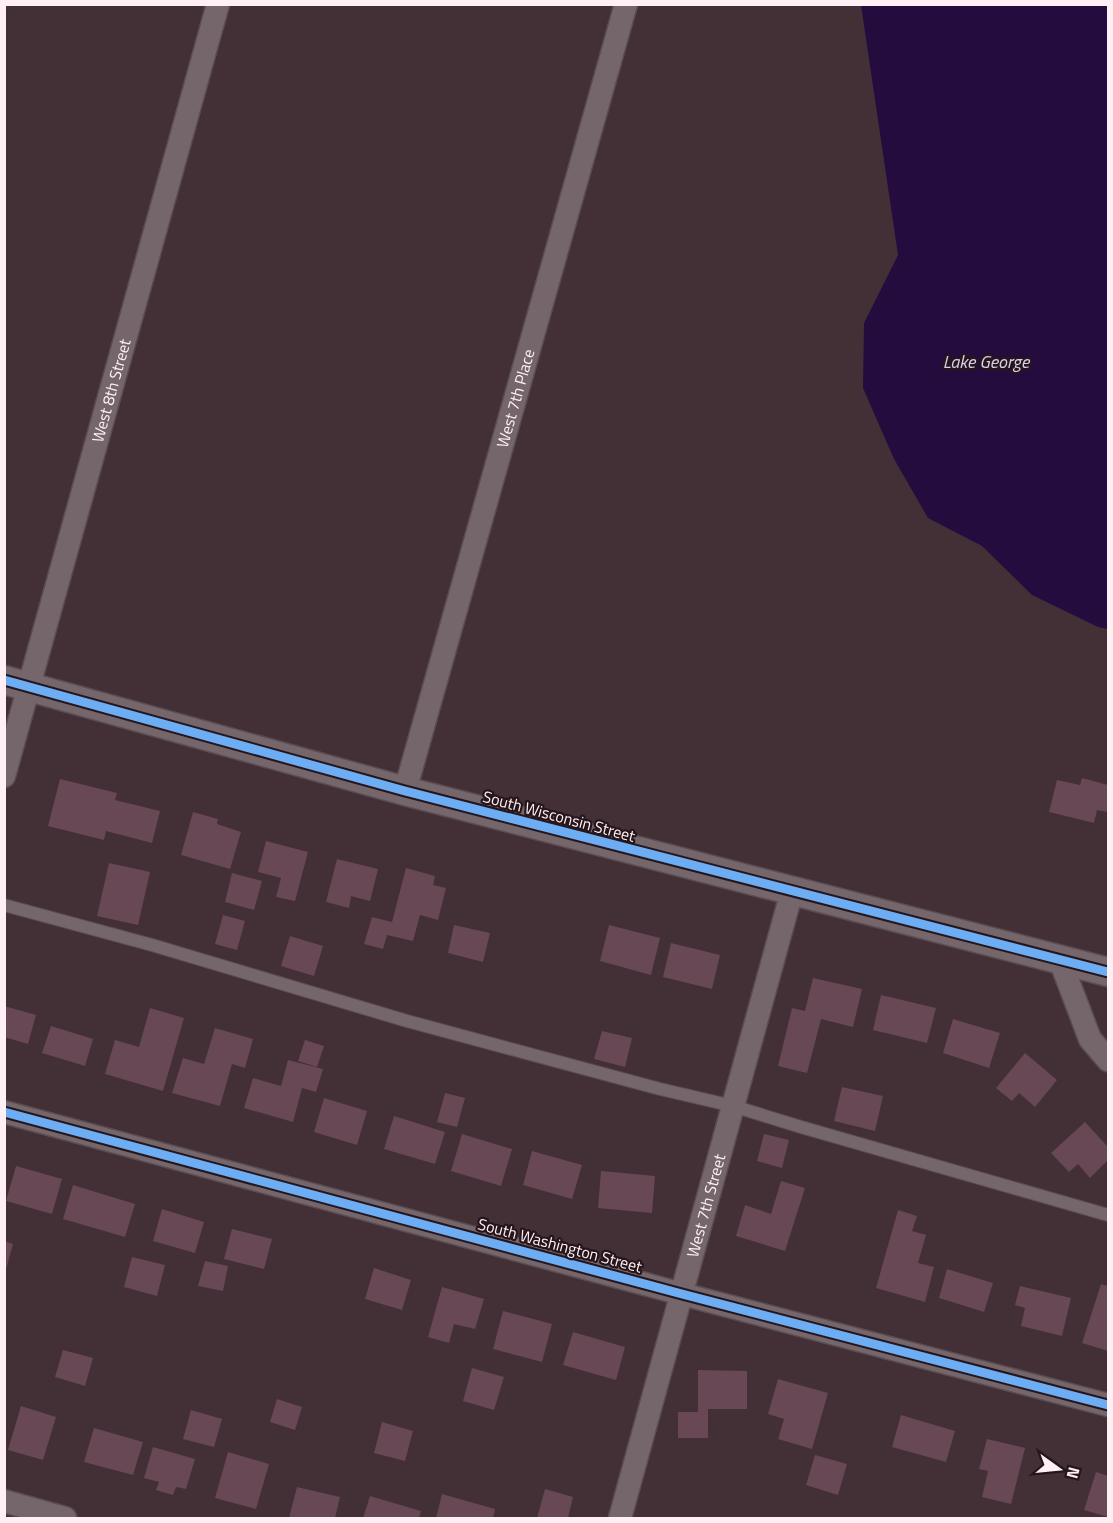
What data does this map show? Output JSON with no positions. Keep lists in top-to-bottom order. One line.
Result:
{"streets":{"street":["West 8th Street","West 7th Place","South Wisconsin Street","West 7th Street","South Washington Street"]},"crossings":[["West 8th Street","South Wisconsin Street"],["West 7th Place","South Wisconsin Street"],["South Wisconsin Street","West 7th Street"],["West 7th Street","South Washington Street"]],"water":["Lake George"],"north":"right"}
